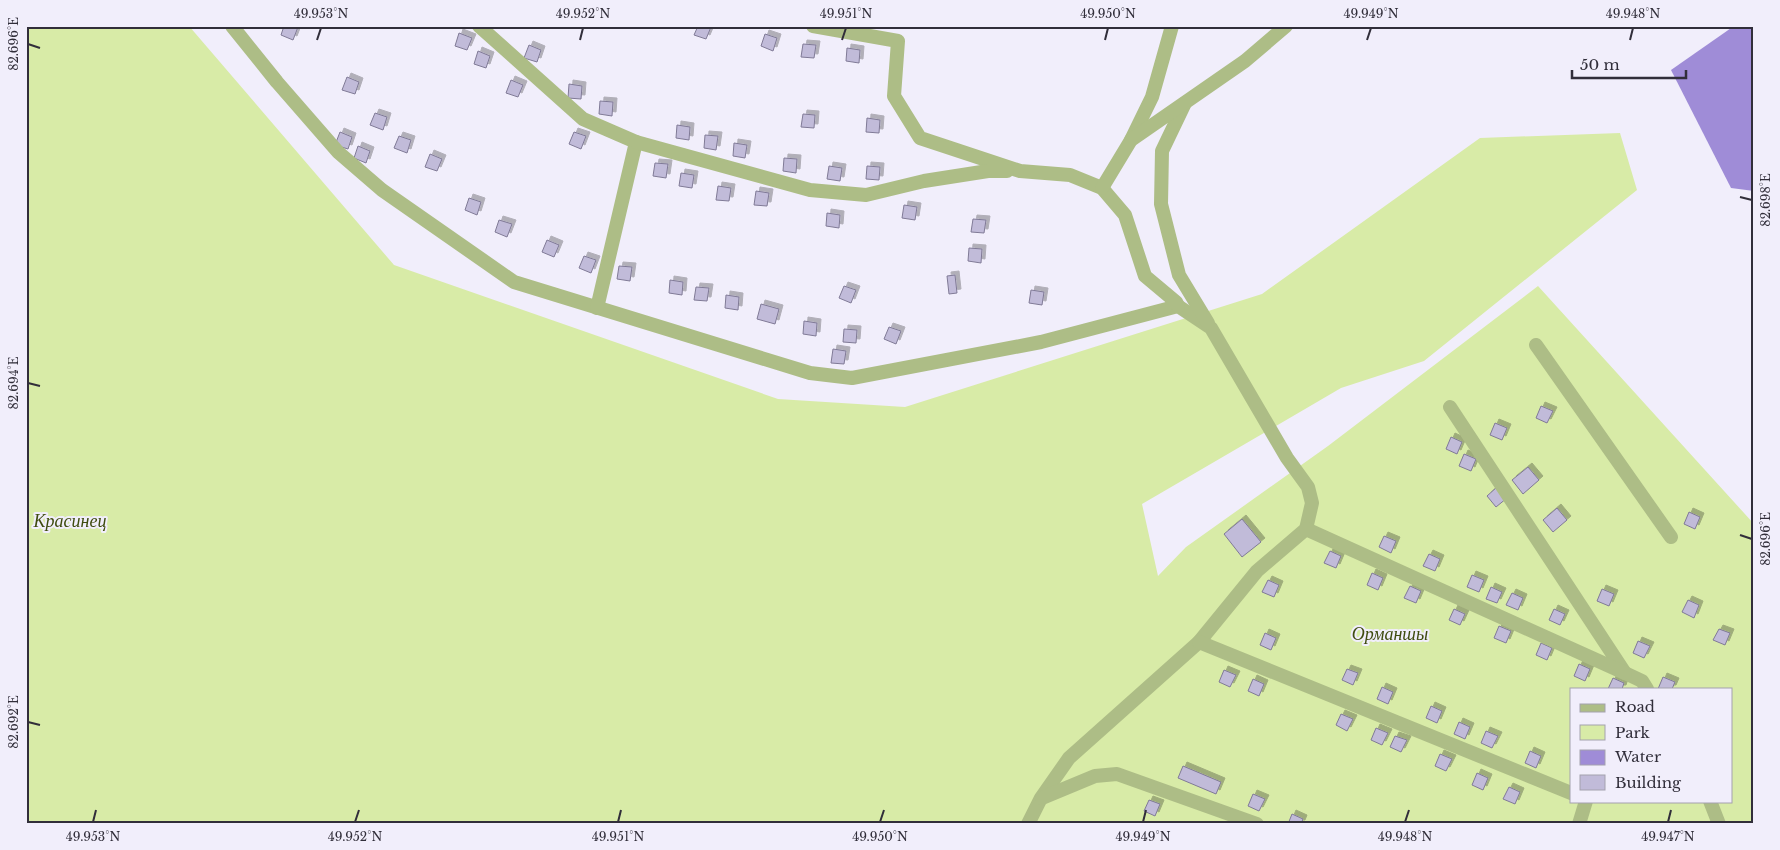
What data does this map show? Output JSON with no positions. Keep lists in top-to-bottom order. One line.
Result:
{"parks":["Красинец","Орманшы"],"legend":["Road","Park","Water","Building"],"scale_bar":"50 m","coordinates":["49.953°N","49.952°N","49.951°N","49.950°N","49.949°N","49.948°N","82.696°E","82.698°E","82.694°E","82.692°E","49.947°N"]}
